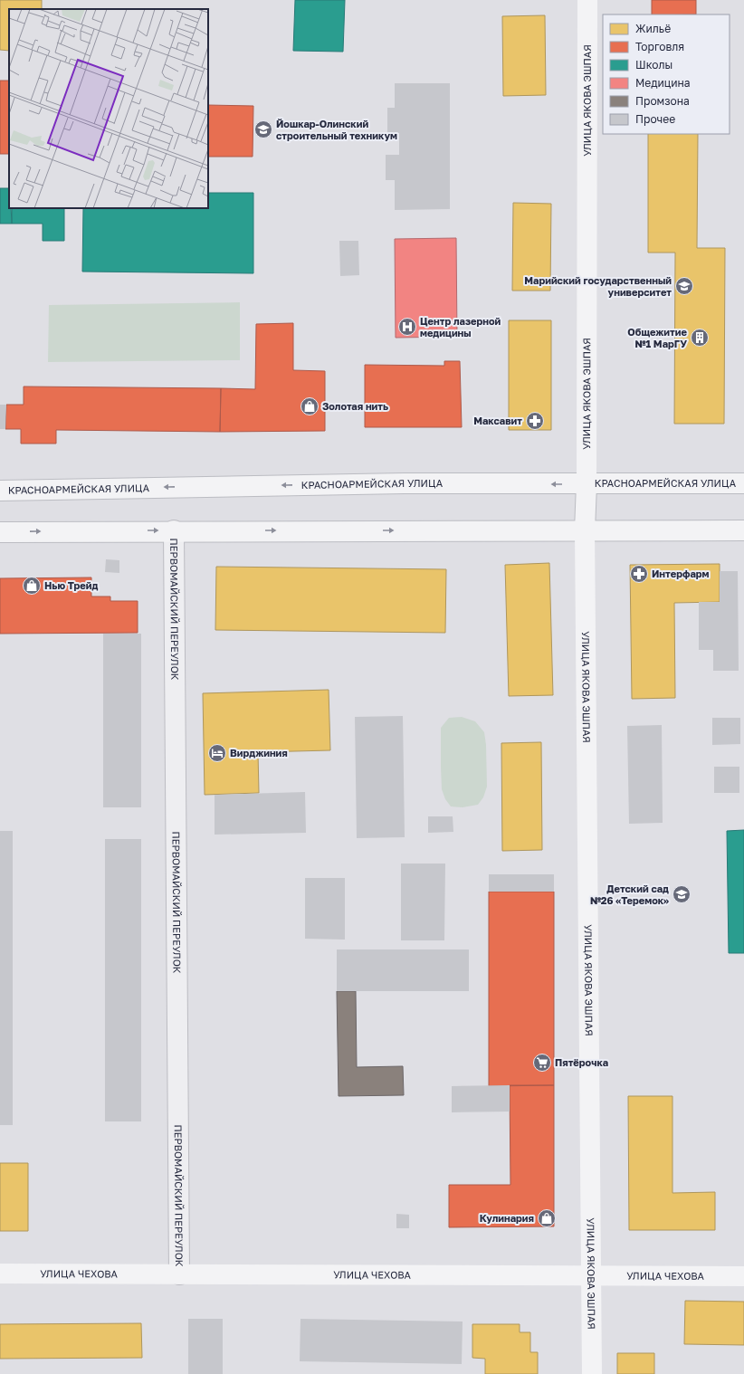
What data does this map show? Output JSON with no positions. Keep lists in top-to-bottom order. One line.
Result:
{"streets":{"street":["УЛИЦА ЯКОВА ЭШПАЯ","КРАСНОАРМЕЙСКАЯ УЛИЦА","ПЕРВОМАЙСКИЙ ПЕРЕУЛОК","УЛИЦА ЧЕХОВА"]},"crossings":[["УЛИЦА ЯКОВА ЭШПАЯ","КРАСНОАРМЕЙСКАЯ УЛИЦА"],["УЛИЦА ЯКОВА ЭШПАЯ","УЛИЦА ЧЕХОВА"],["ПЕРВОМАЙСКИЙ ПЕРЕУЛОК","УЛИЦА ЧЕХОВА"]],"places":{"school or university":["Йошкар-Олинский строительный техникум","Марийский государственный университет","Детский сад №26 «Теремок»"],"hospital":["Центр лазерной медицины"],"building":["Общежитие №1 МарГУ"],"shop":["Золотая нить","Нью Трейд","Кулинария"],"pharmacy":["Максавит","Интерфарм"],"hotel":["Вирджиния"],"supermarket":["Пятёрочка"]},"legend":["Жильё","Торговля","Школы","Медицина","Промзона","Прочее"]}
